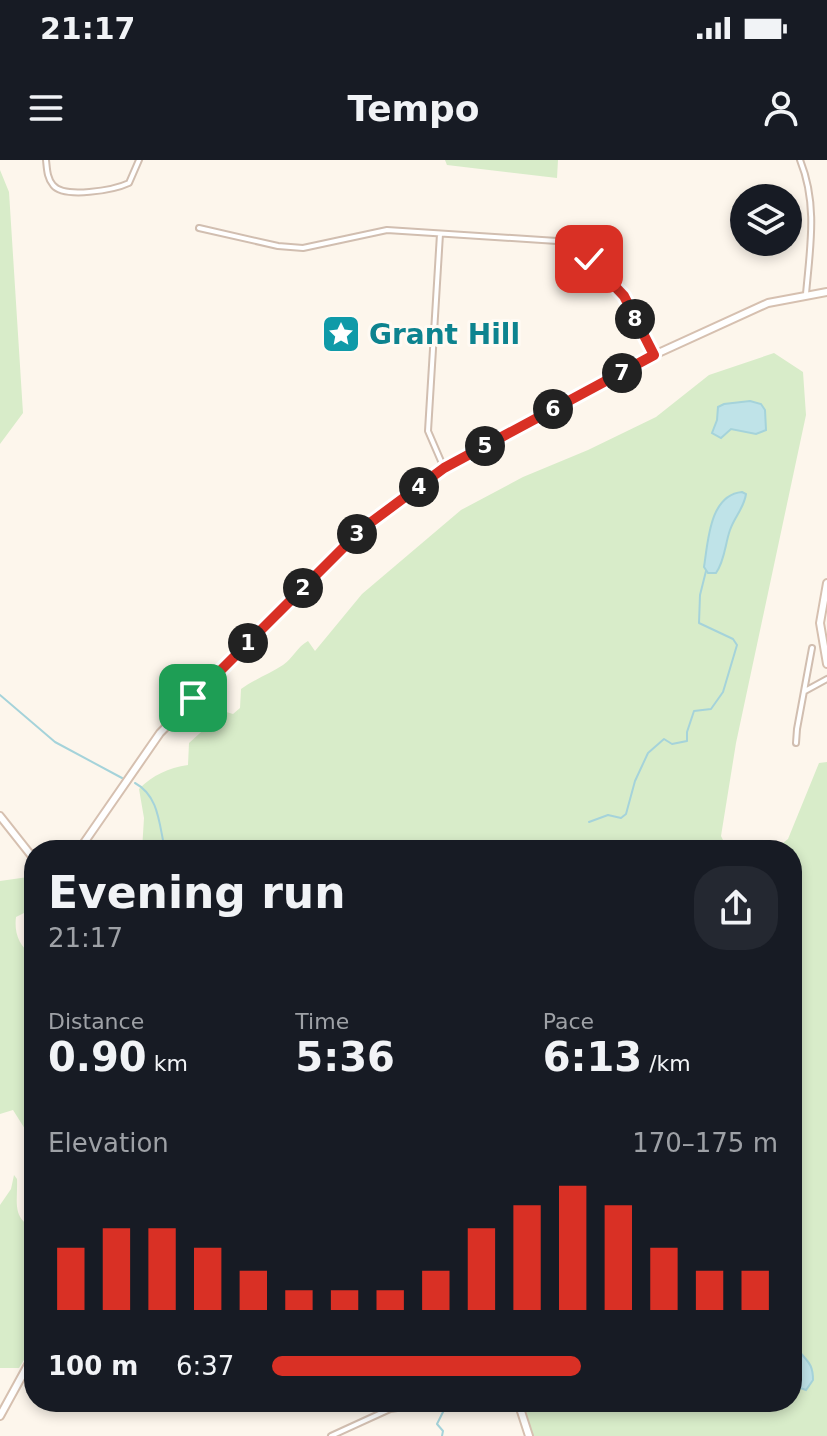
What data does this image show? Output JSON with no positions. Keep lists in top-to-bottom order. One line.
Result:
{"places":{"place":["Grant Hill"]},"page":{"status":"21:17","header":"Tempo","pins":["8","7","6","5","4","3","2","1"],"heading":["Evening run","21:17"],"stats":[["Distance","0.90 km"],["Time","5:36"],["Pace","6:13 /km"]],"chart":["Elevation","170–175 m"],"list":[{"name":"100 m","note":"6:37"}]}}
